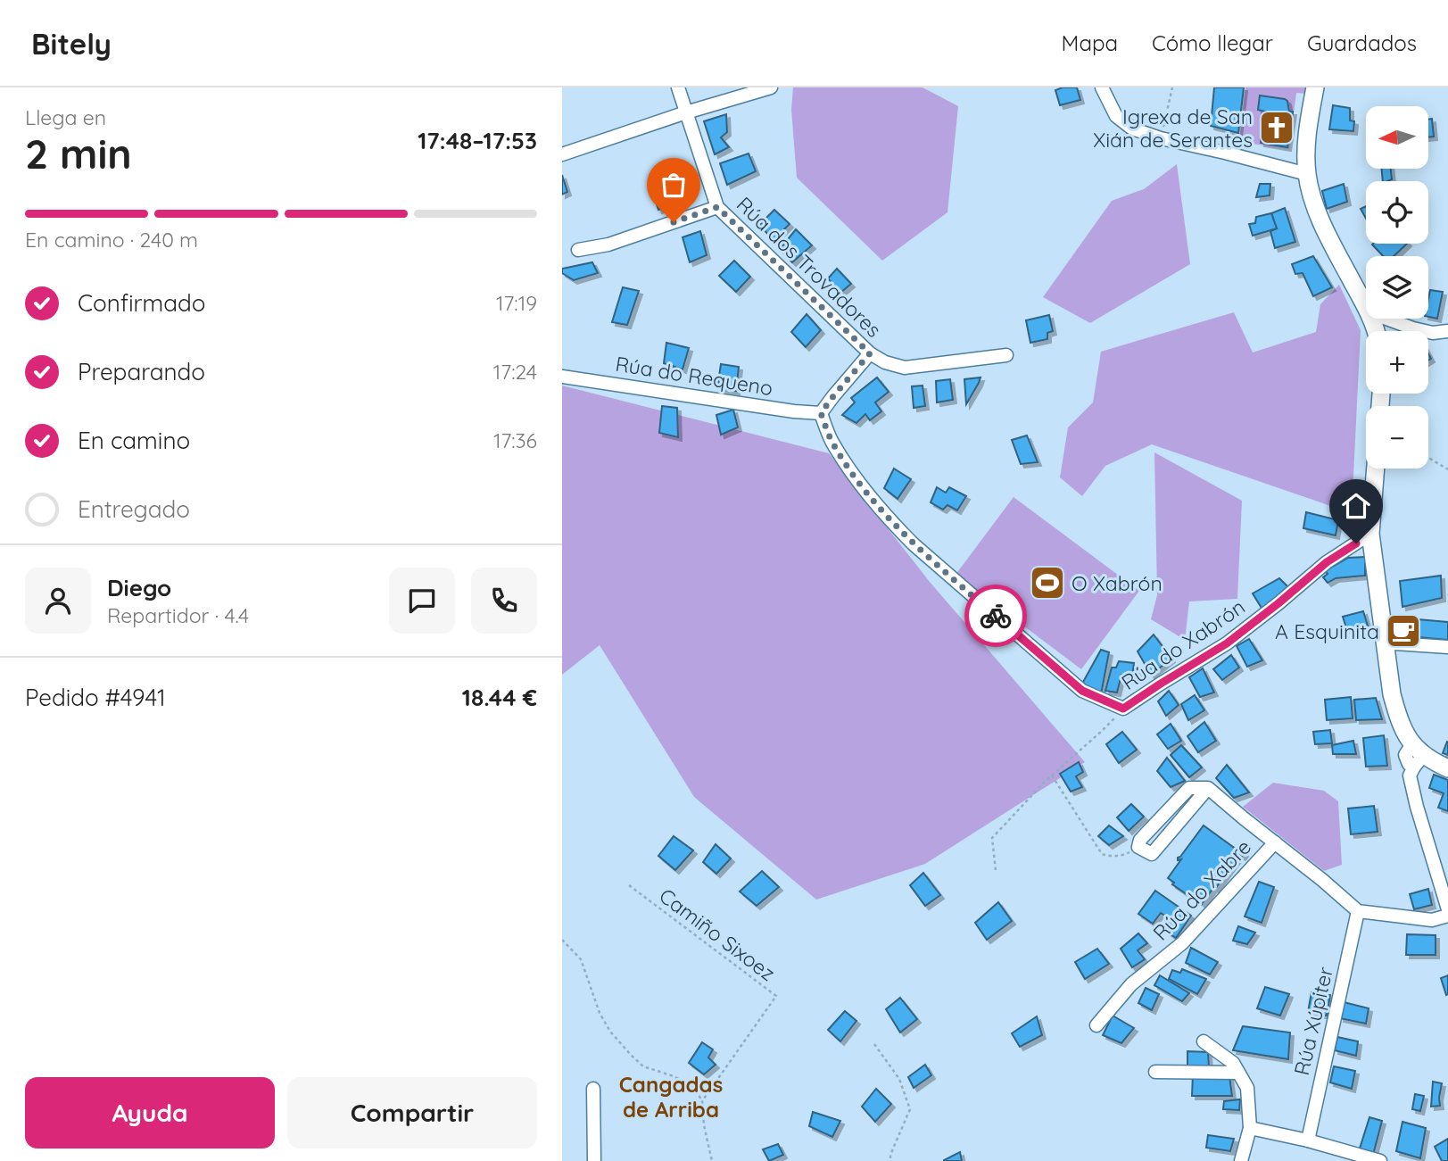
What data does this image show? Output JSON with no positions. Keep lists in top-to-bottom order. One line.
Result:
{"streets":{"street":["Rúa dos Trovadores","Rúa do Requeno","Rúa do Xabrón","Rúa do Xabre","Rúa Xúpiter"],"path":["Camiño Sixoez"]},"crossings":[["Rúa do Requeno","Rúa do Xabrón"],["Rúa do Xabre","Rúa Xúpiter"]],"districts":["Cangadas de Arriba"],"places":{"church":["Igrexa de San Xián de Serantes"],"sports":["O Xabrón"],"cafe":["A Esquinita"]},"north":"left","page":{"header":"Bitely","nav":["Mapa","Cómo llegar","Guardados"],"heading":["2 min","Llega en","17:48–17:53"],"panel":["Diego","Repartidor · 4.4","Pedido #4941","18.44 €"],"map_buttons":["+","−"],"bar":"En camino · 240 m","list":[["Confirmado","17:19"],["Preparando","17:24"],["En camino","17:36"],"Entregado"],"buttons":["Ayuda","Compartir"]}}
